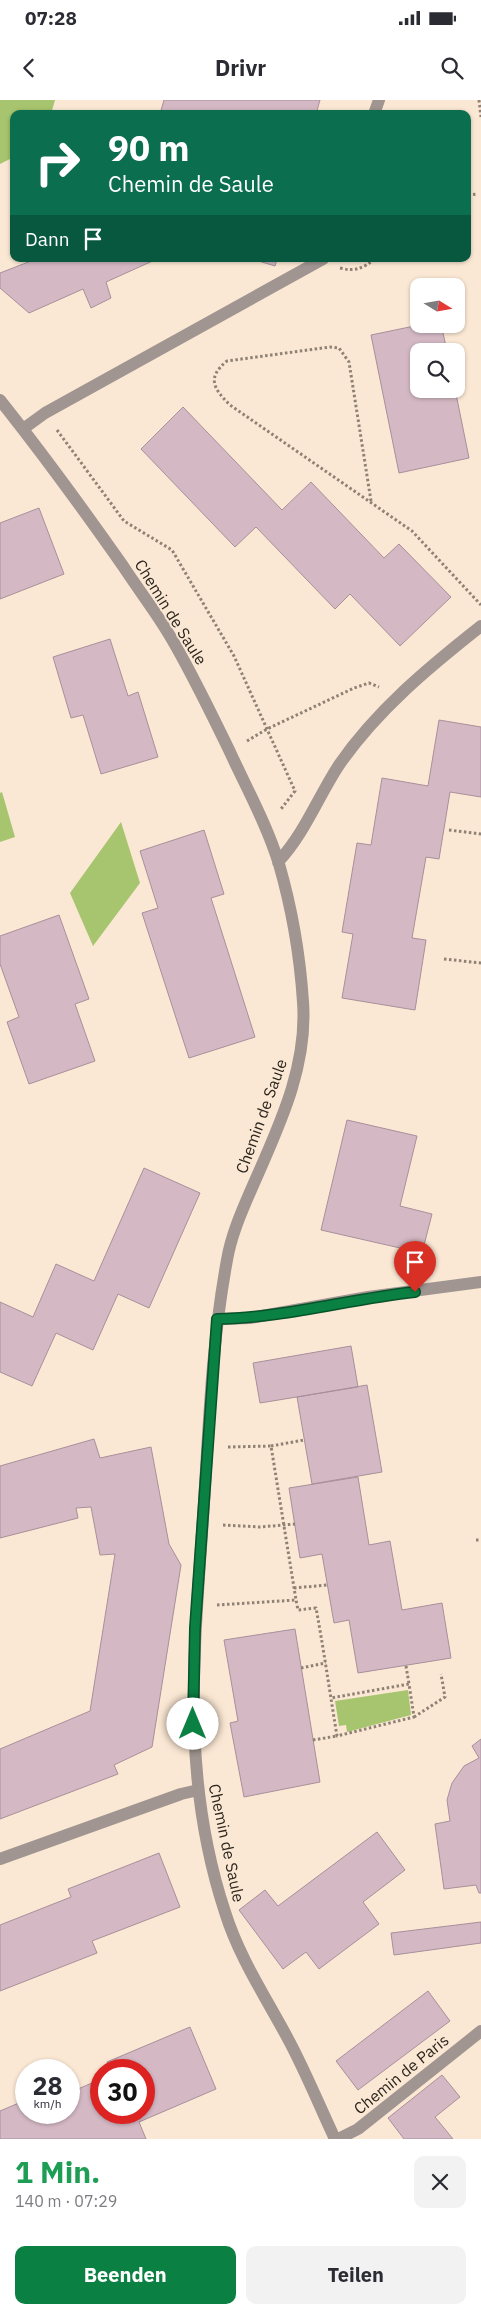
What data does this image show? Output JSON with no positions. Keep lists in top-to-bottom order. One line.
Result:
{"streets":{"street":["Chemin de Saule","Chemin de Paris"]},"crossings":[["Chemin de Saule","Chemin de Paris"]],"north":"right","page":{"status":"07:28","header":"Drivr","turn":["90 m","Chemin de Saule"],"then":"Dann","speed":"28 km/h","limit":"30","heading":["1 Min.","140 m · 07:29"],"buttons":["Beenden","Teilen"]}}
